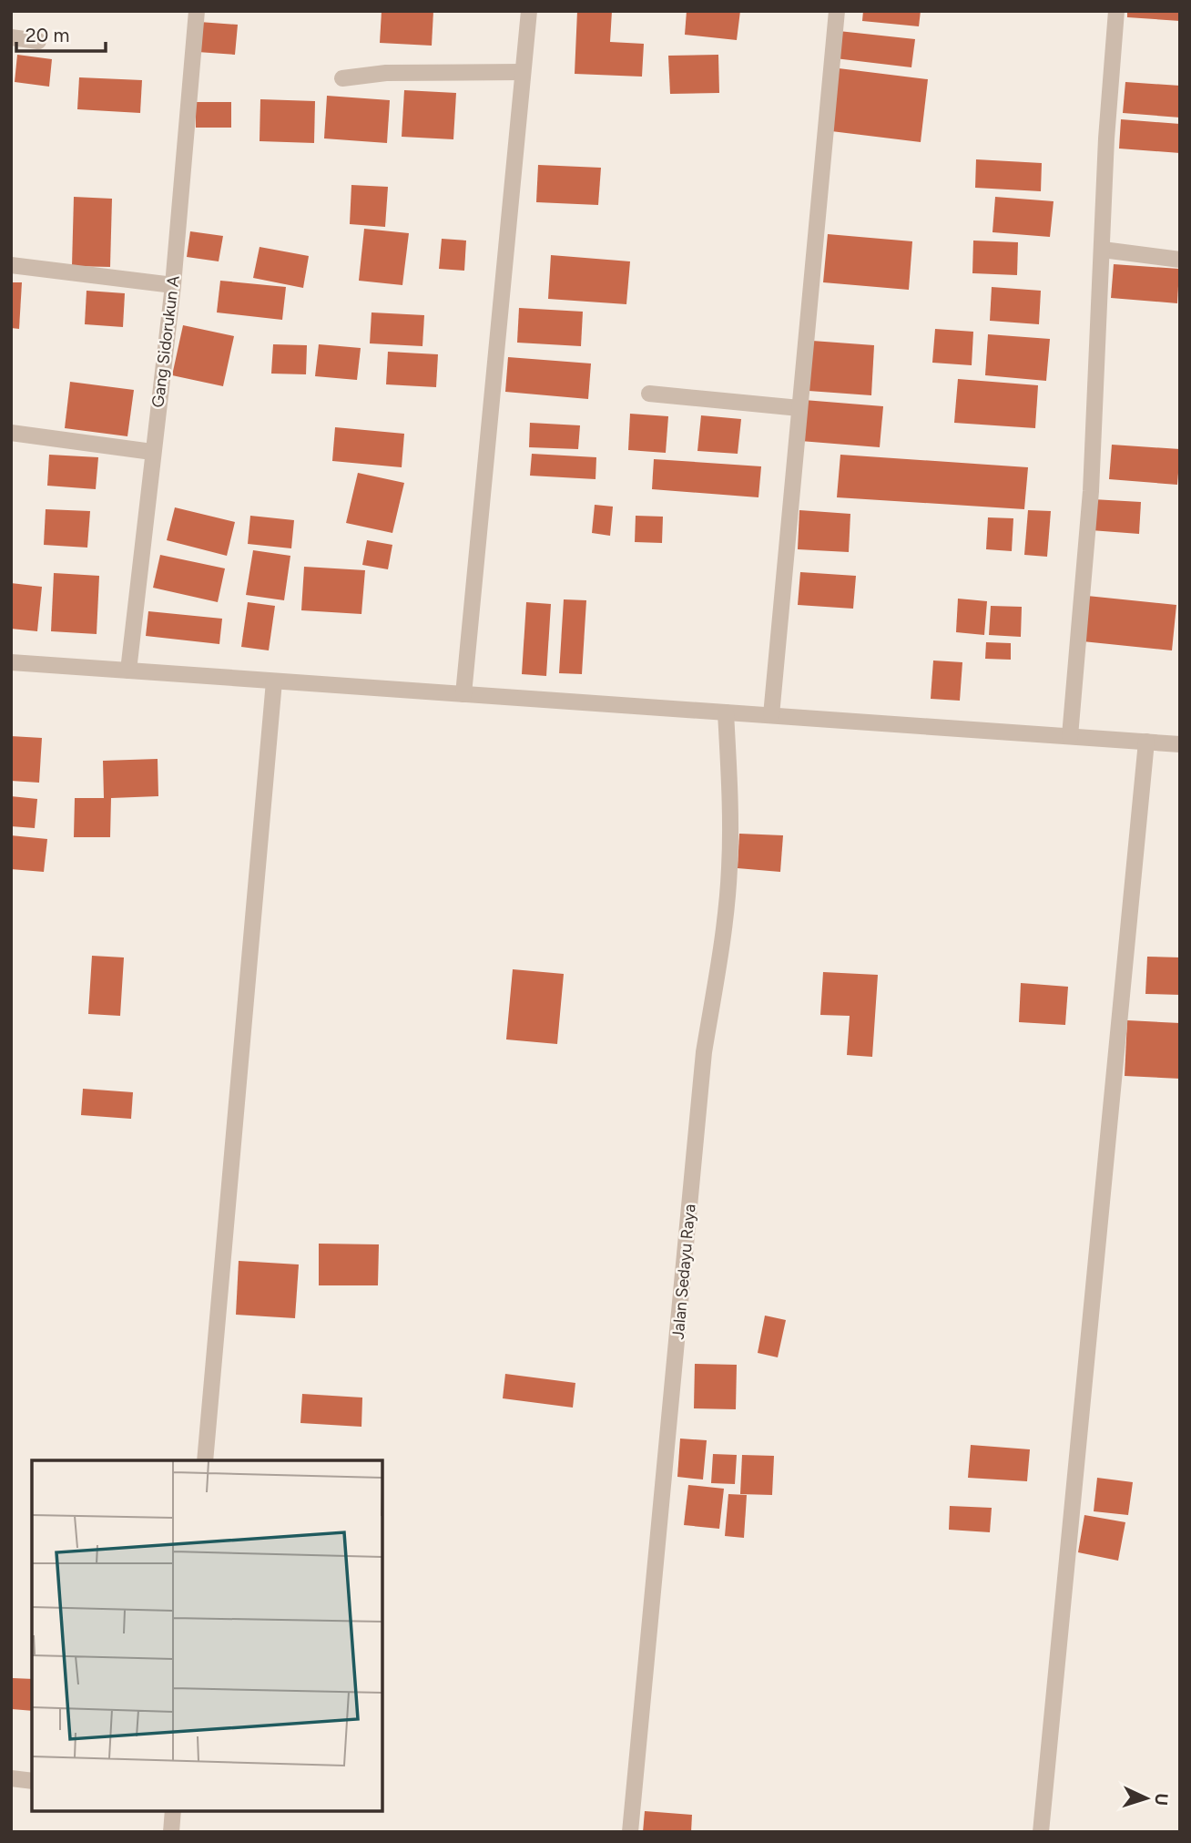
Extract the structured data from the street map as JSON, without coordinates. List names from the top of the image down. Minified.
{"streets":{"street":["Gang Sidorukun A","Jalan Sedayu Raya"]},"scale_bar":"20 m","north":"right"}
